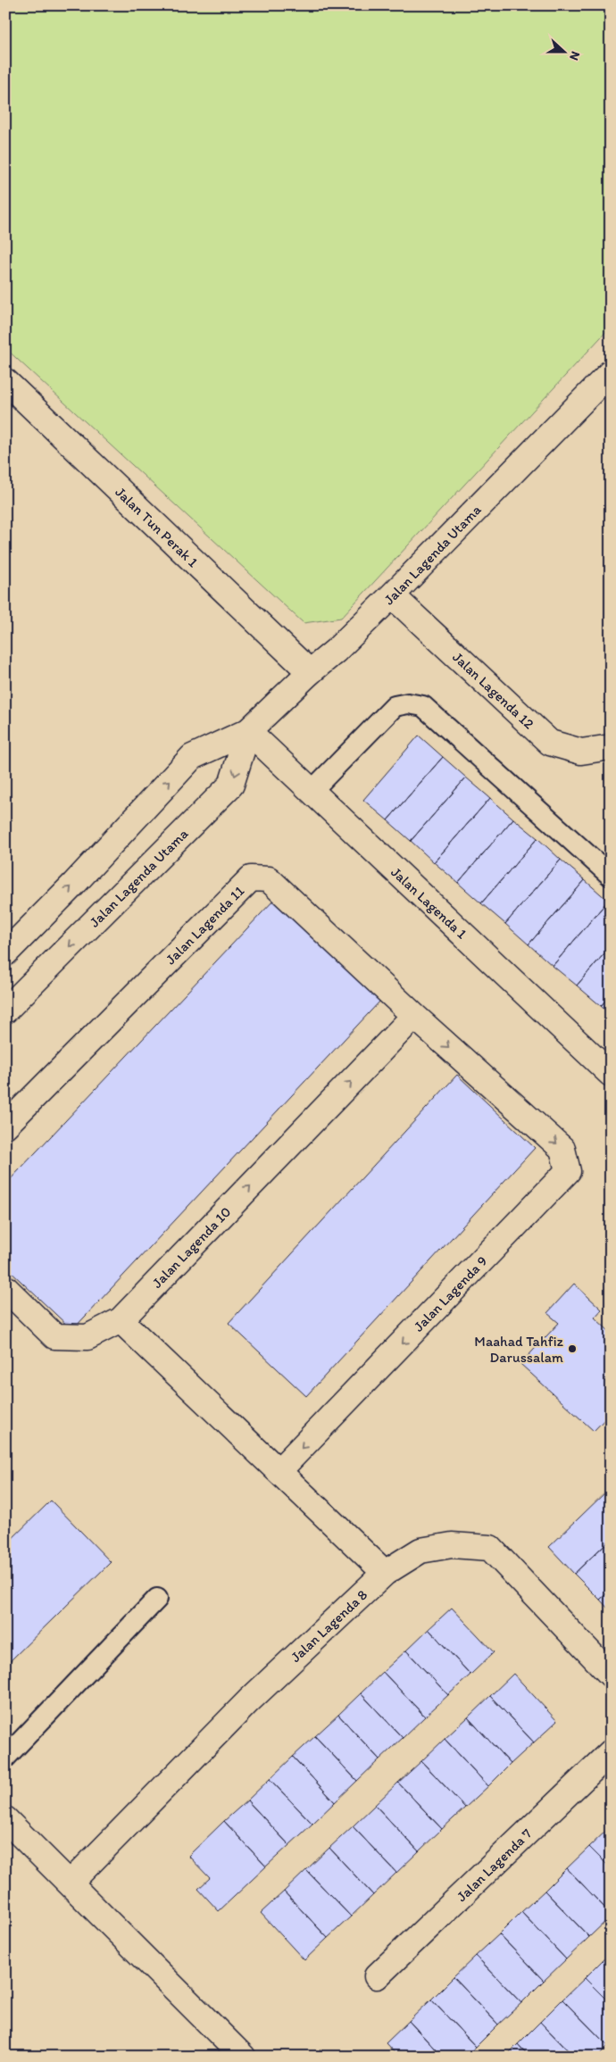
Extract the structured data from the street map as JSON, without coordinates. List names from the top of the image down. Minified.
{"streets":{"street":["Jalan Tun Perak 1","Jalan Lagenda Utama","Jalan Lagenda 12","Jalan Lagenda 1","Jalan Lagenda 11","Jalan Lagenda 10","Jalan Lagenda 9","Jalan Lagenda 8","Jalan Lagenda 7"]},"crossings":[["Jalan Tun Perak 1","Jalan Lagenda Utama"],["Jalan Lagenda Utama","Jalan Lagenda 12"],["Jalan Lagenda Utama","Jalan Lagenda 1"],["Jalan Lagenda 11","Jalan Lagenda 10"],["Jalan Lagenda 11","Jalan Lagenda 9"],["Jalan Lagenda 10","Jalan Lagenda 9"]],"one_way":["Jalan Lagenda 10"],"places":["Maahad Tahfiz Darussalam"],"north":"right"}
